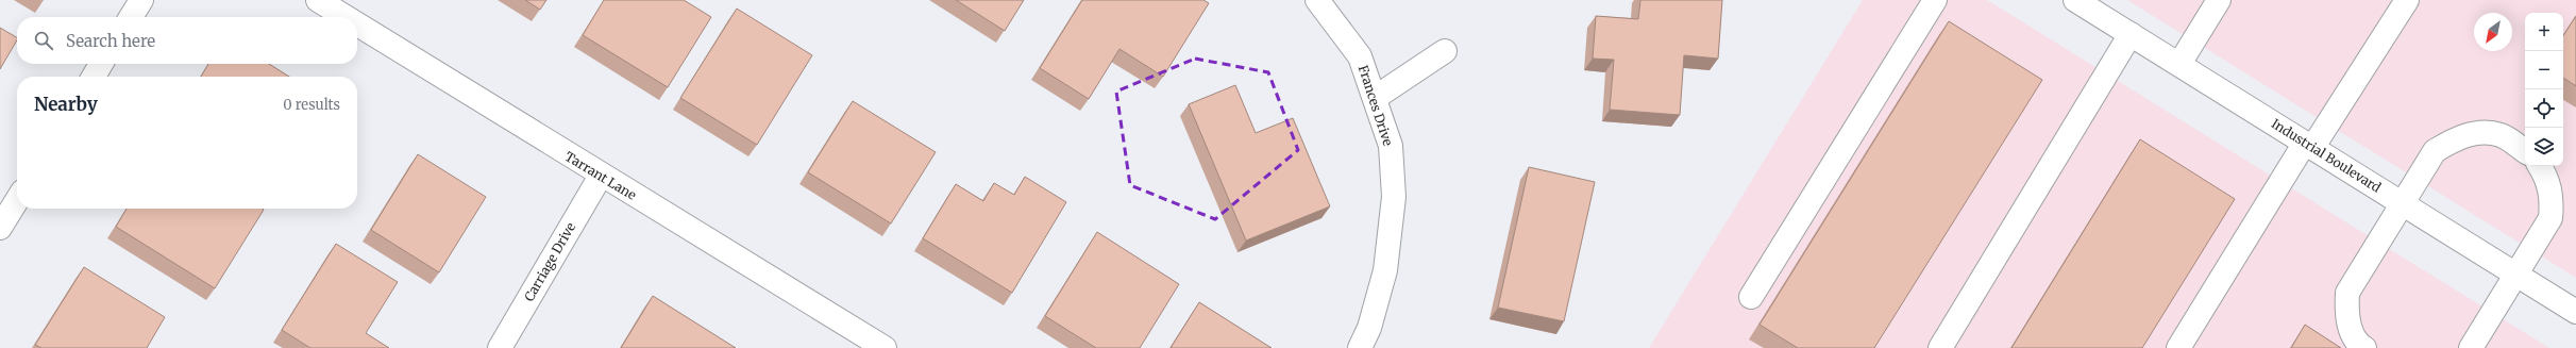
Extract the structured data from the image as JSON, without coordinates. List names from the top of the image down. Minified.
{"streets":{"street":["Frances Drive","Industrial Boulevard","Tarrant Lane","Carriage Drive"]},"crossings":[["Tarrant Lane","Carriage Drive"]],"north":"bottom left","page":{"map_buttons":["+","−"],"search":"Search here","heading":["Nearby","0 results"]}}
